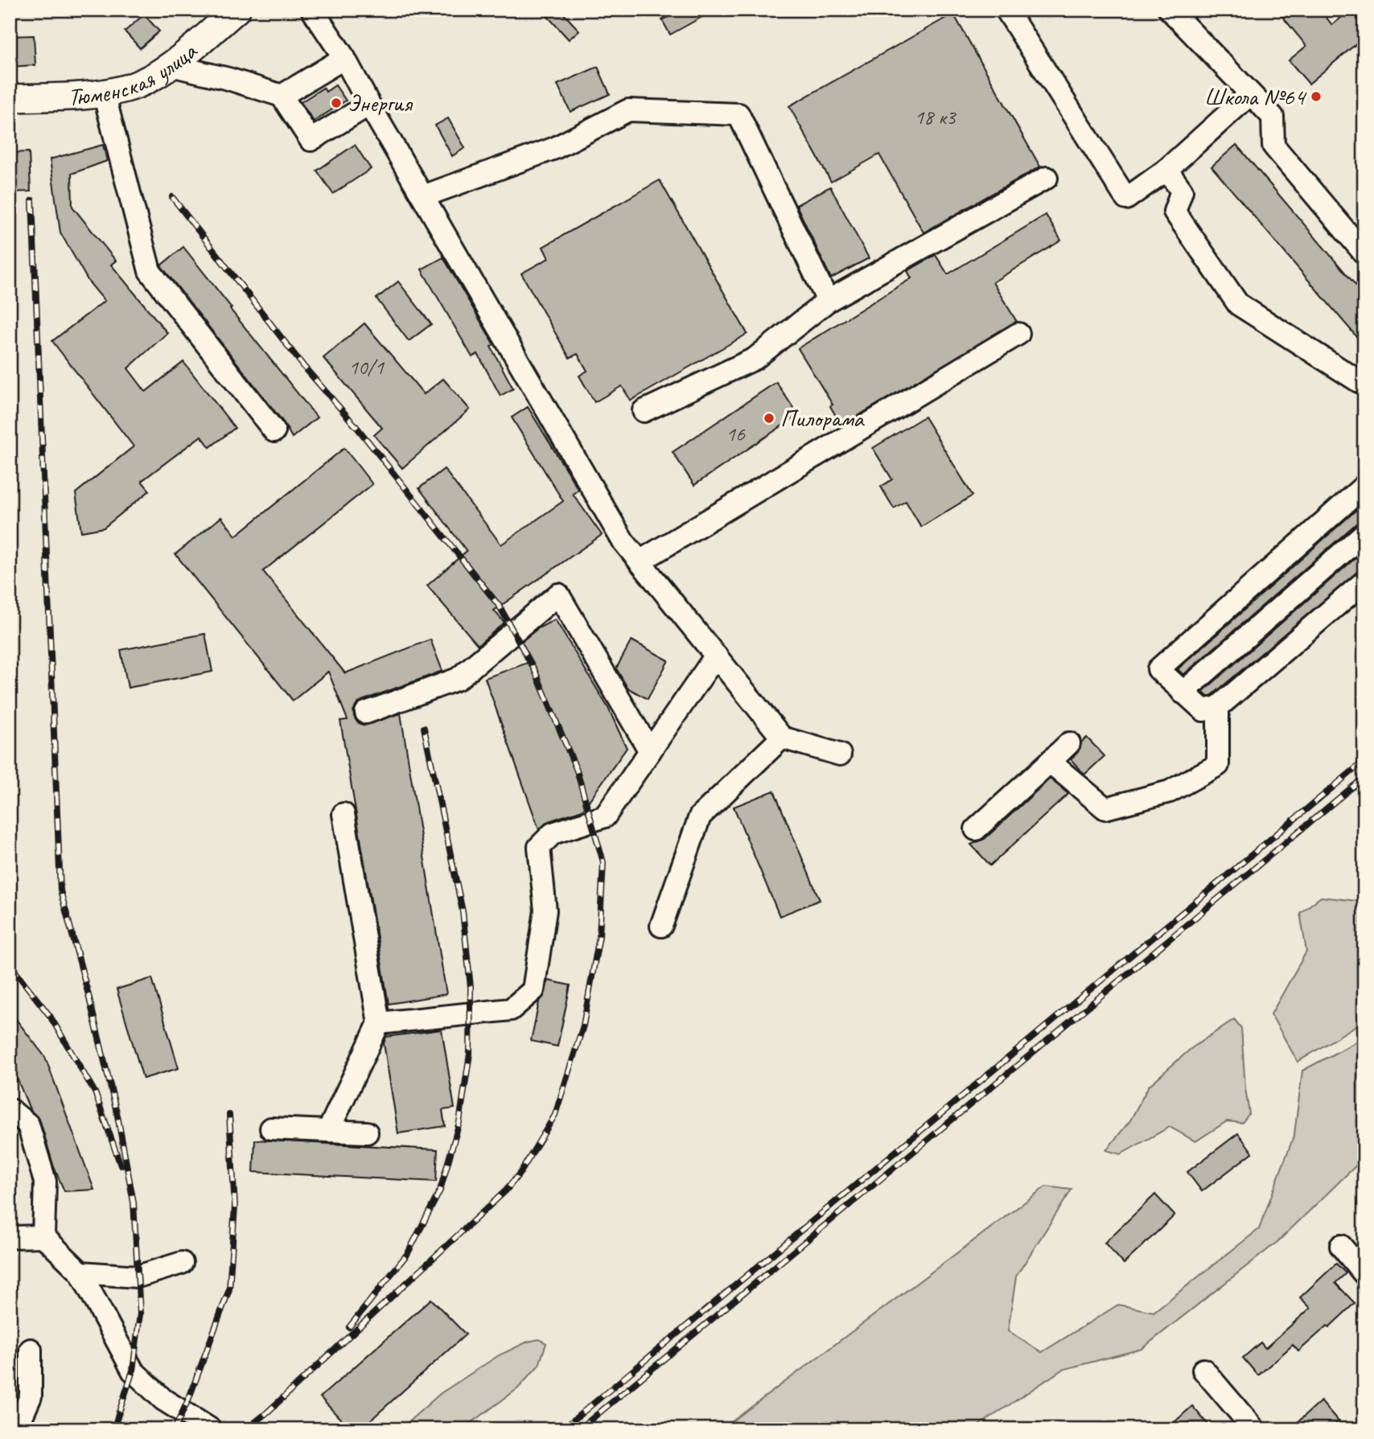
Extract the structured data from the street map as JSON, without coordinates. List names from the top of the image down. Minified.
{"streets":{"main road":["Тюменская улица"]},"places":["Школа №64","Энергия","Пилорама"],"house_numbers":["18 к3","10/1","16"]}
